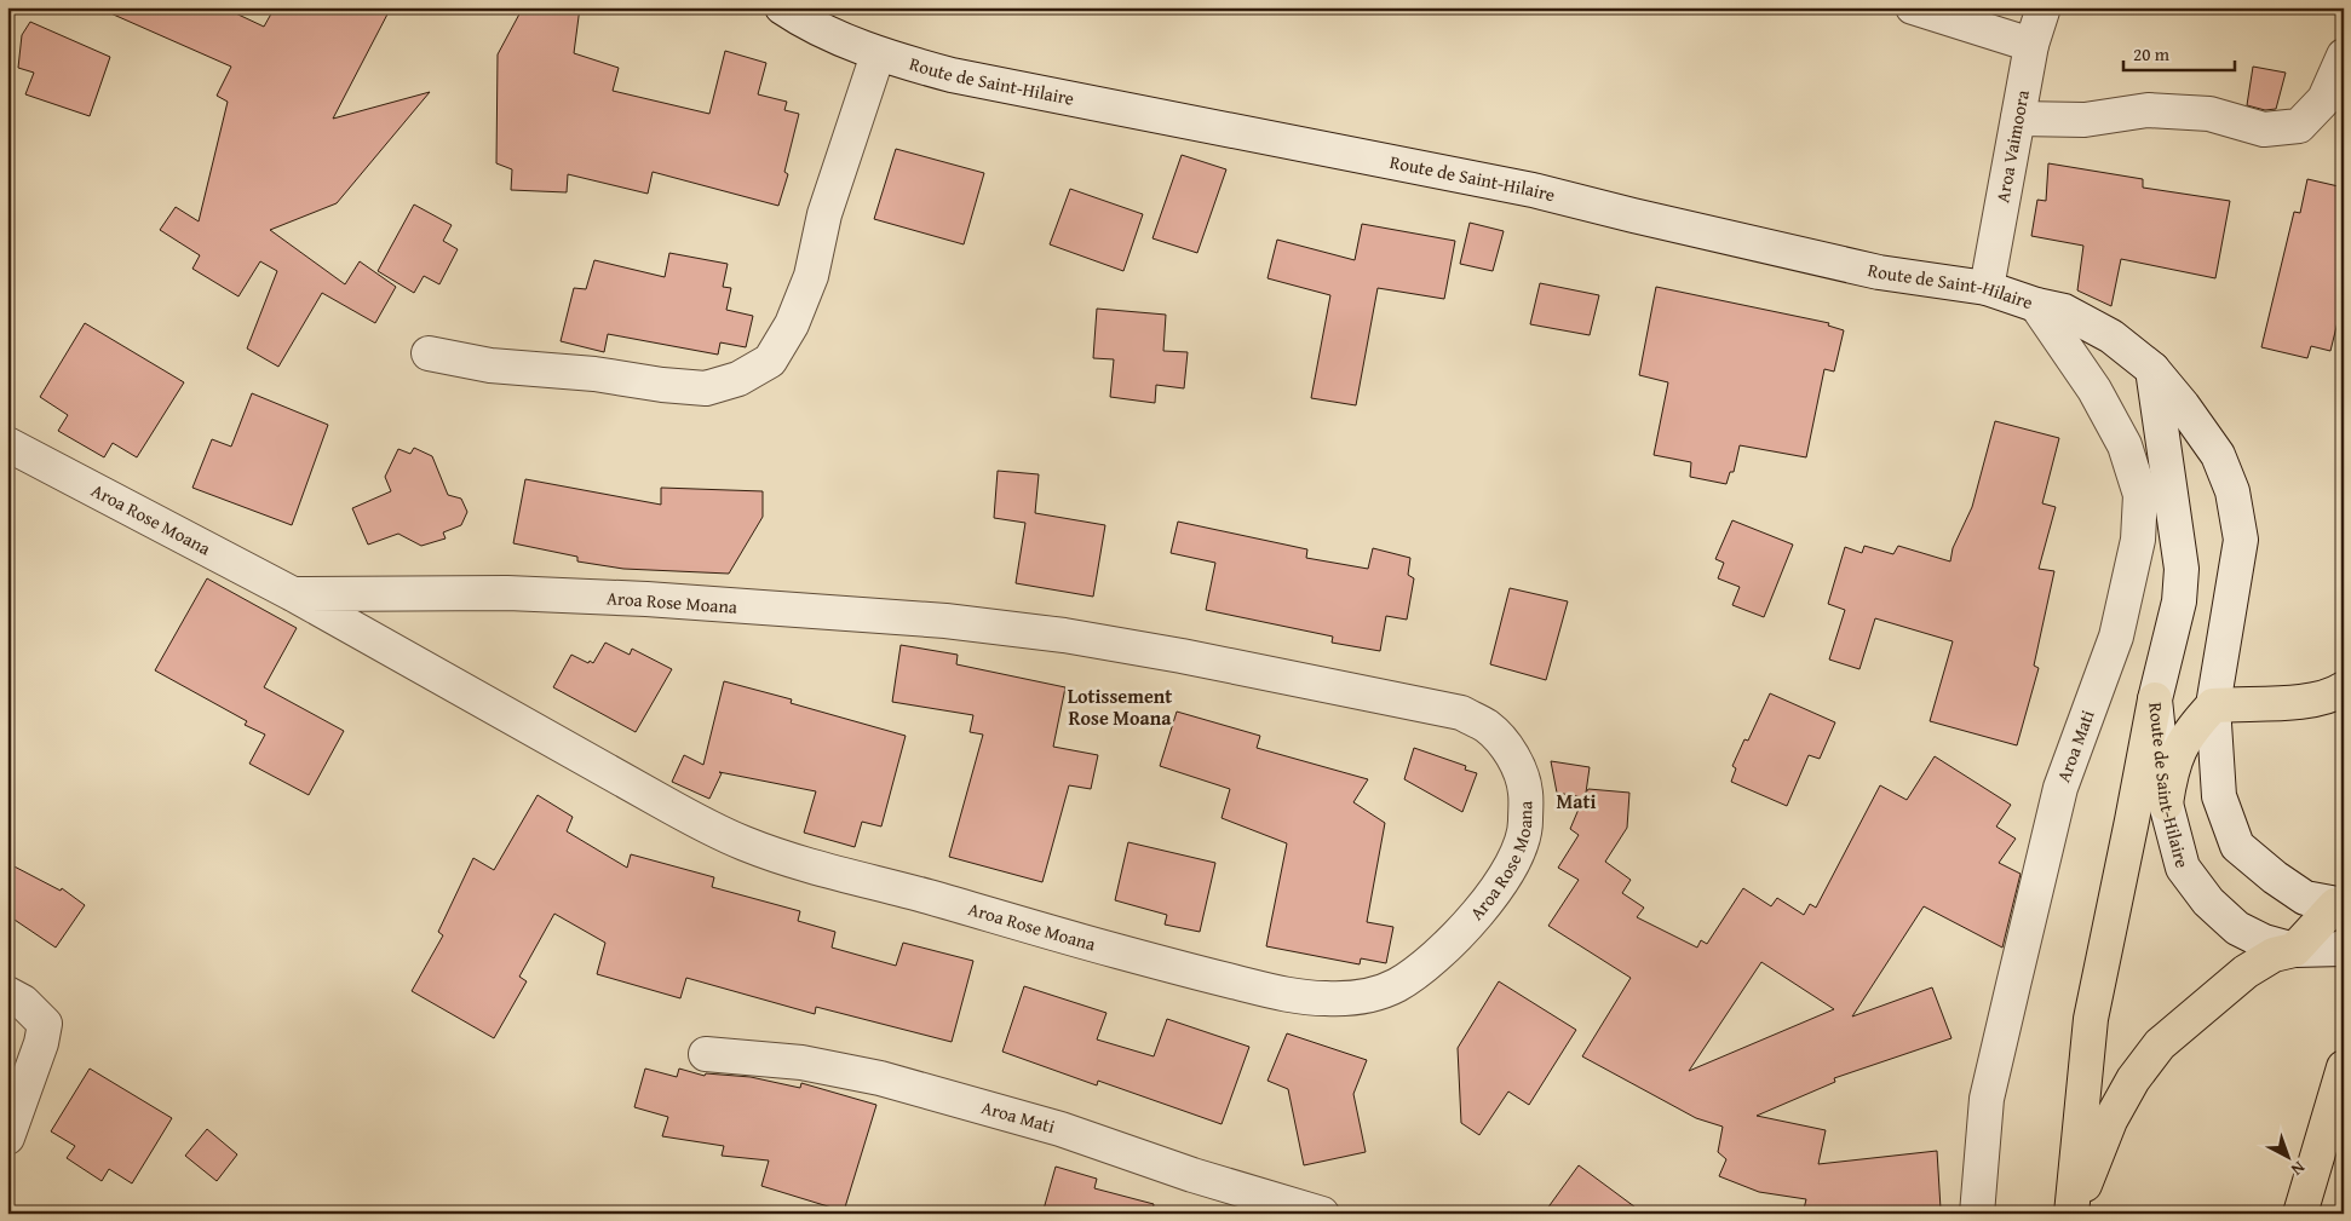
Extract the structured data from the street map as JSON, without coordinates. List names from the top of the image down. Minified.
{"streets":{"street":["Route de Saint-Hilaire","Aroa Vaimoora","Aroa Rose Moana","Aroa Mati"]},"crossings":[["Route de Saint-Hilaire","Aroa Vaimoora"],["Route de Saint-Hilaire","Aroa Mati"]],"districts":["Lotissement Rose Moana","Mati"],"scale_bar":"20 m","north":"bottom right"}
